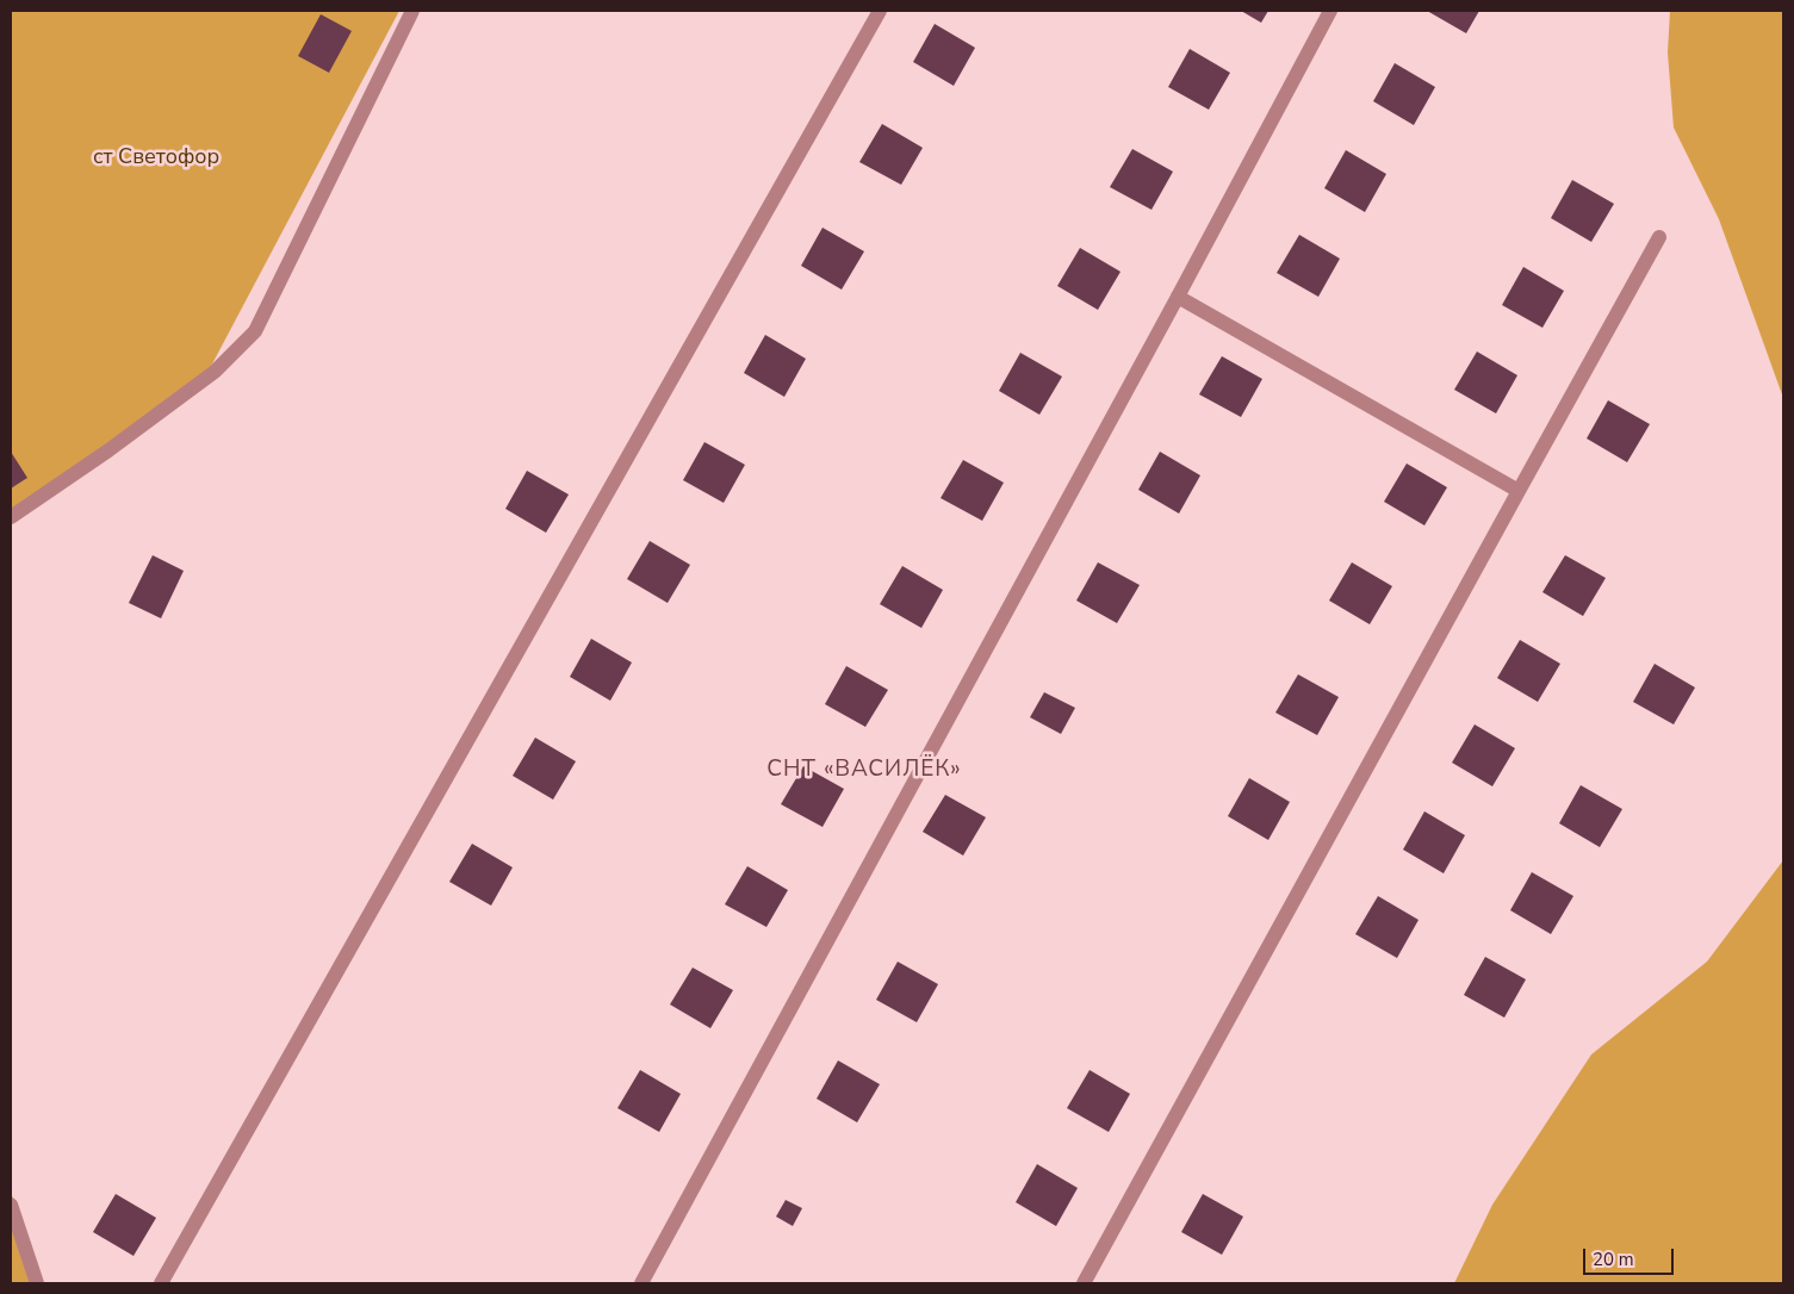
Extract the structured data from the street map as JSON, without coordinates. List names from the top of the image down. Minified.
{"districts":["СНТ «ВАСИЛЁК»"],"parks":["ст Светофор"],"scale_bar":"20 m"}
